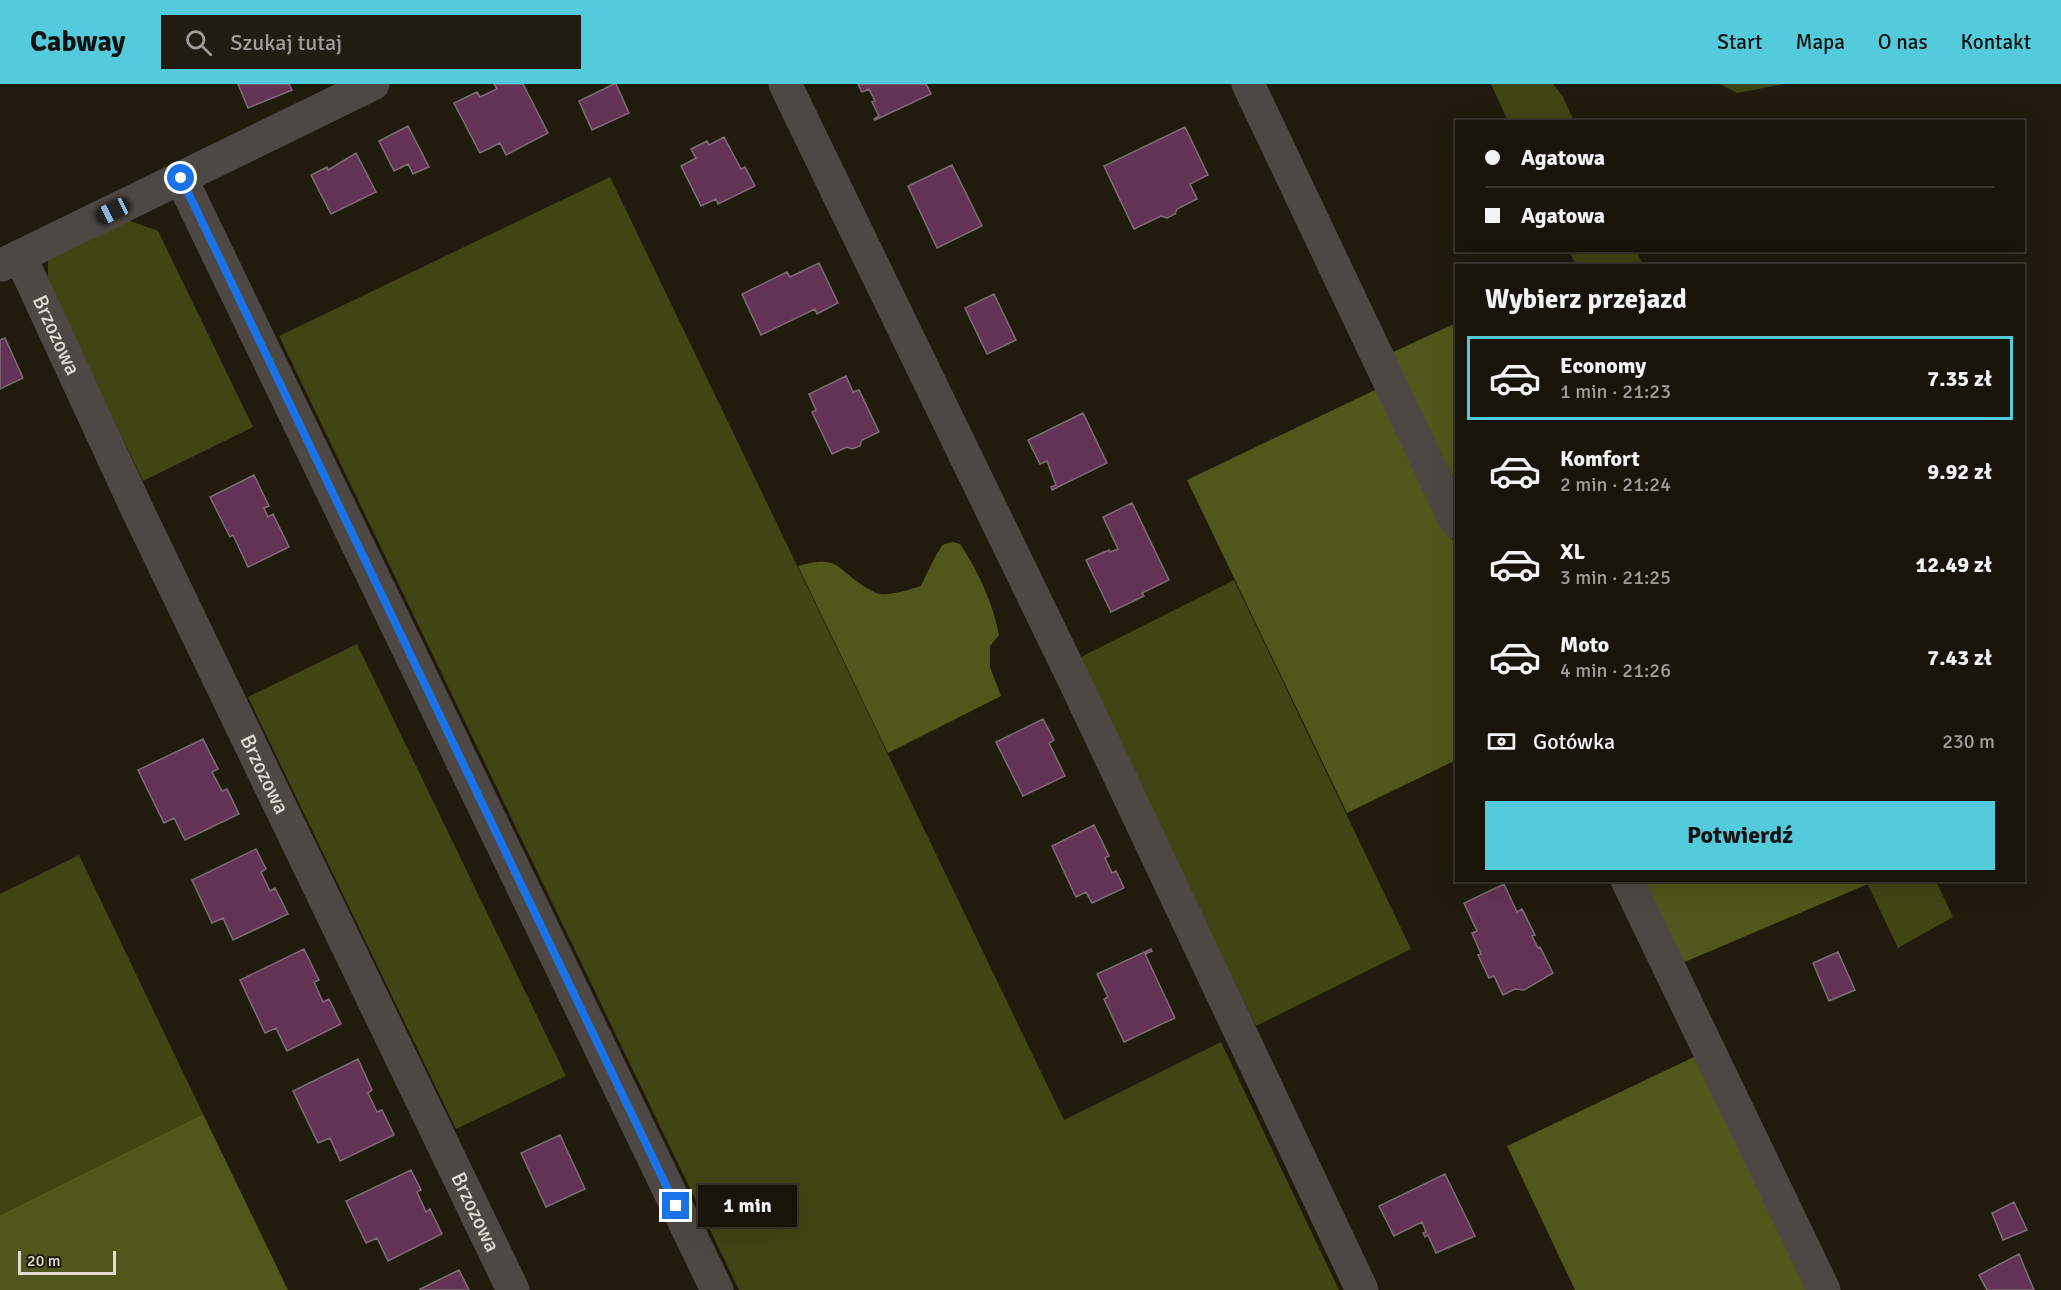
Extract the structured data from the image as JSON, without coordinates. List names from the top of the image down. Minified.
{"streets":{"street":["Brzozowa"]},"scale_bar":"20 m","page":{"header":"Cabway","search":"Szukaj tutaj","nav":["Start","Mapa","O nas","Kontakt"],"banner":["Agatowa","Agatowa"],"heading":"Wybierz przejazd","list":[{"name":"Economy","note":"1 min · 21:23","value":"7.35 zł"},{"name":"Komfort","note":"2 min · 21:24","value":"9.92 zł"},{"name":"XL","note":"3 min · 21:25","value":"12.49 zł"},{"name":"Moto","note":"4 min · 21:26","value":"7.43 zł"}],"pay":["Gotówka","230 m"],"buttons":"Potwierdź","bubble":"1 min","scale":"20 m"}}
